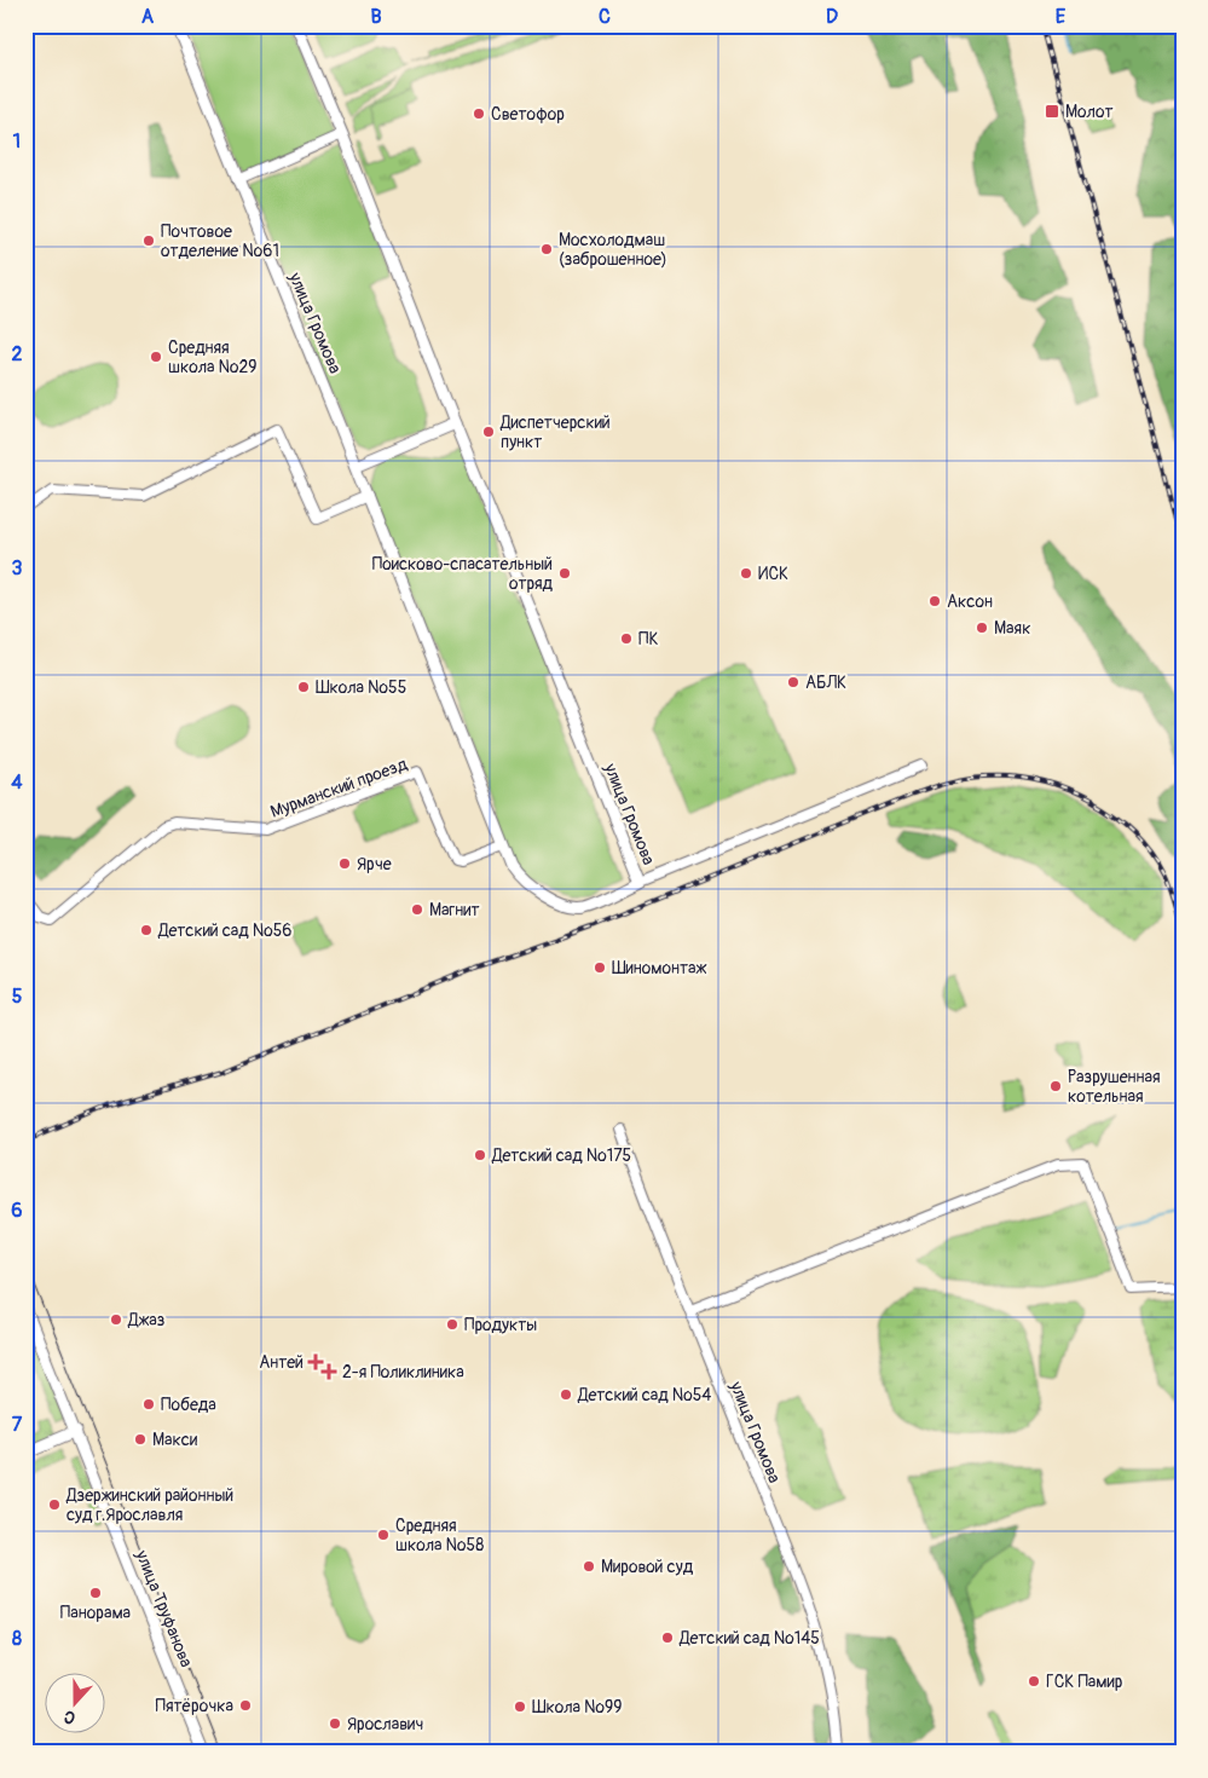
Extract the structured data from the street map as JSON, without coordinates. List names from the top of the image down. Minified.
{"streets":{"street":["улица Громова","Мурманский проезд","улица Труфанова"]},"crossings":[["улица Громова","Мурманский проезд"]],"places":{"transit":["Молот"],"other":["Светофор","Почтовое отделение №61","Мосхолодмаш (заброшенное)","Средняя школа №29","Диспетчерский пункт","Поисково-спасательный отряд","ИСК","Аксон","Маяк","ПК","АБЛК","Школа №55","Ярче","Магнит","Детский сад №56","Шиномонтаж","Разрушенная котельная","Детский сад №175","Джаз","Продукты","Детский сад №54","Победа","Макси","Дзержинский районный суд г.Ярославля","Средняя школа №58","Мировой суд","Панорама","Детский сад №145","ГСК Памир","Пятёрочка","Школа №99","Ярославич"],"health":["Антей","2-я Поликлиника"]},"north":"bottom","grid":{"columns":["A","B","C","D","E"],"rows":["1","2","3","4","5","6","7","8"]}}
